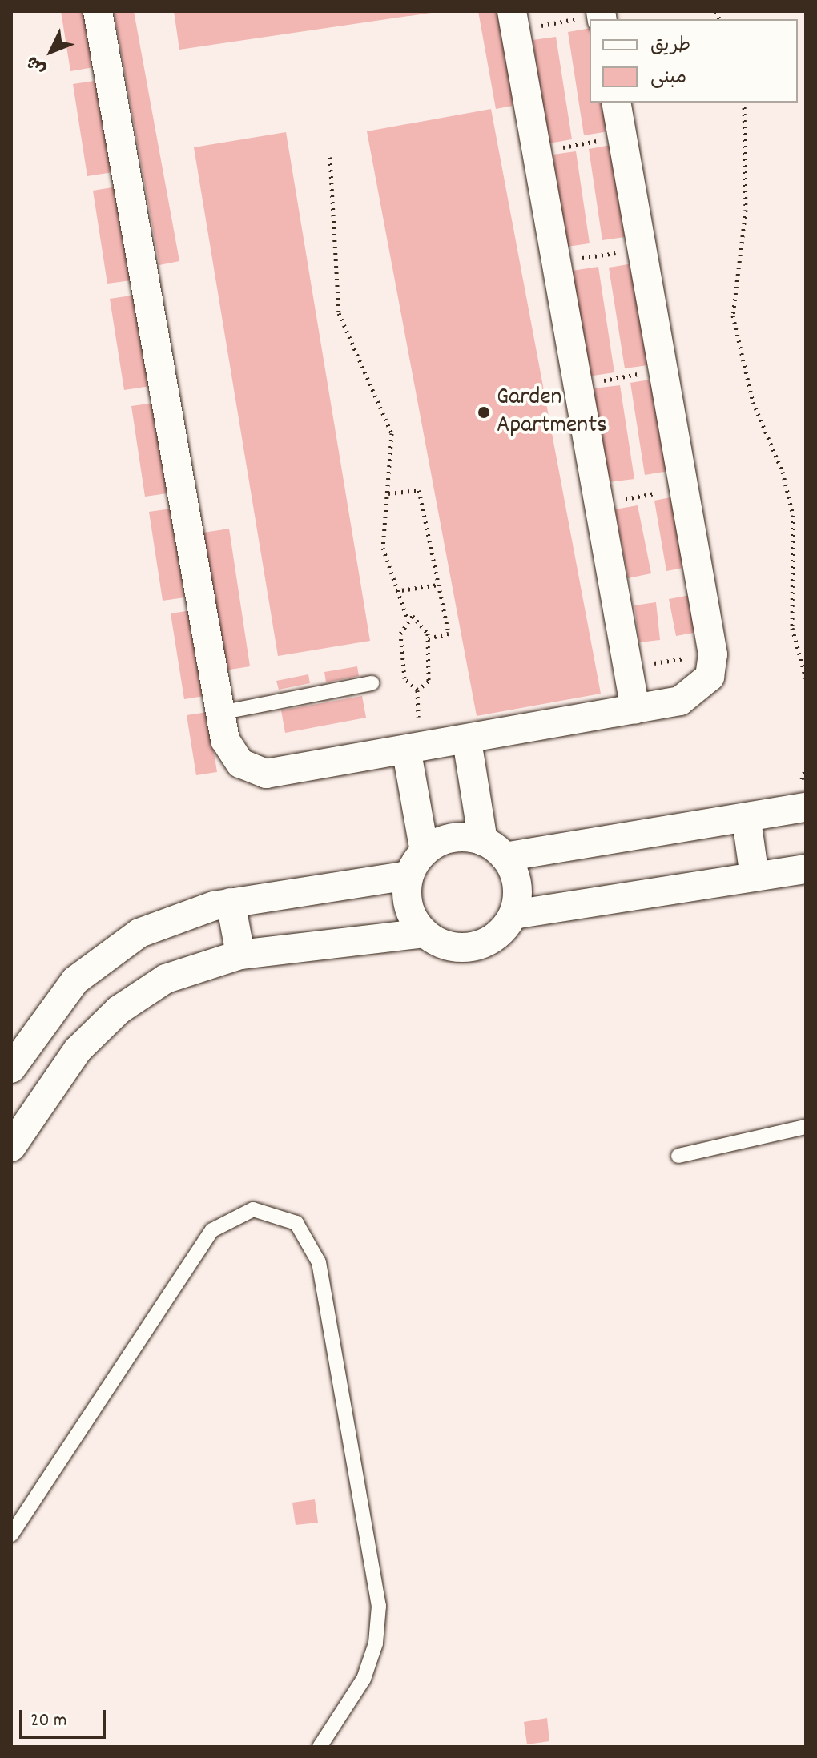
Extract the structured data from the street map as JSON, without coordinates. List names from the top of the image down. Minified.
{"places":["Garden Apartments"],"legend":["طريق","مبنى"],"scale_bar":"20 m","north":"bottom left"}
